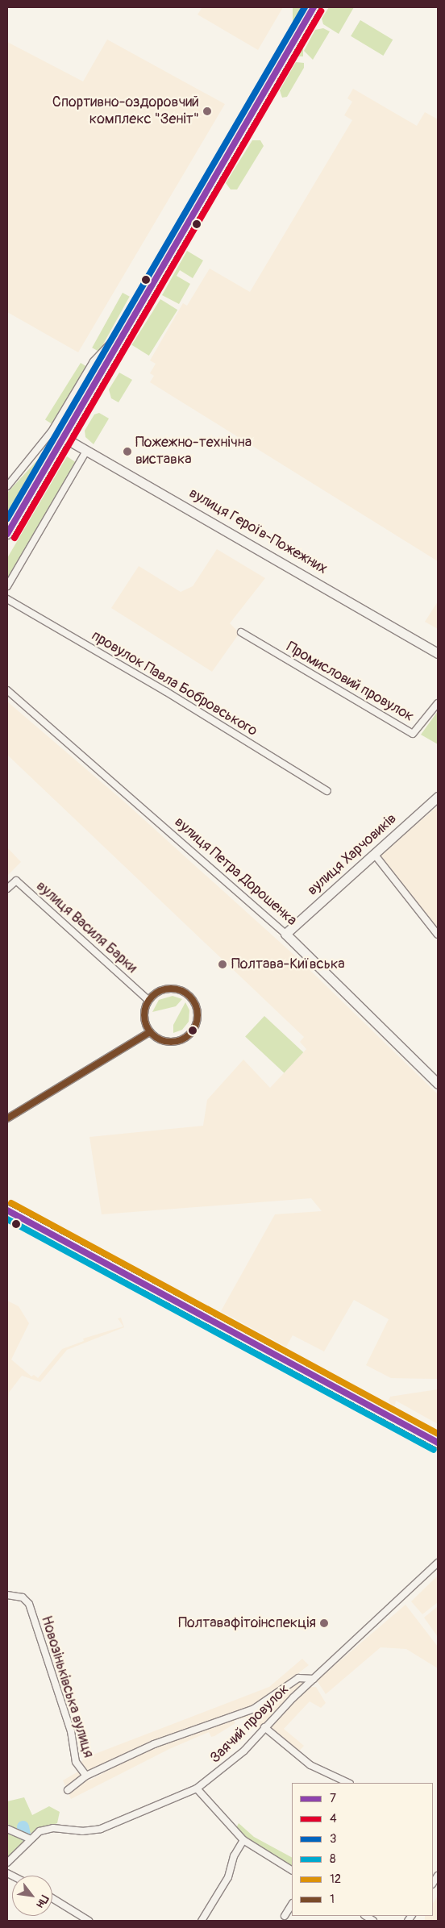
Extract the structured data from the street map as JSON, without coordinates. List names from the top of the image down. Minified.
{"streets":{"street":["вулиця Героїв-Пожежних","Промисловий провулок","провулок Павла Бобровського","вулиця Харчовиків","вулиця Петра Дорошенка","вулиця Василя Барки","Новозіньківська вулиця","Заячий провулок"]},"crossings":[["вулиця Харчовиків","вулиця Петра Дорошенка"]],"places":["Спортивно-оздоровчий комплекс \"Зеніт\"","Пожежно-технічна виставка","Полтава-Київська","Полтавафітоінспекція"],"lines":["transit line 7","transit line 3","transit line 4","transit line 1","transit line 12","transit line 8"],"legend":["7","4","3","8","12","1"],"north":"bottom right"}
